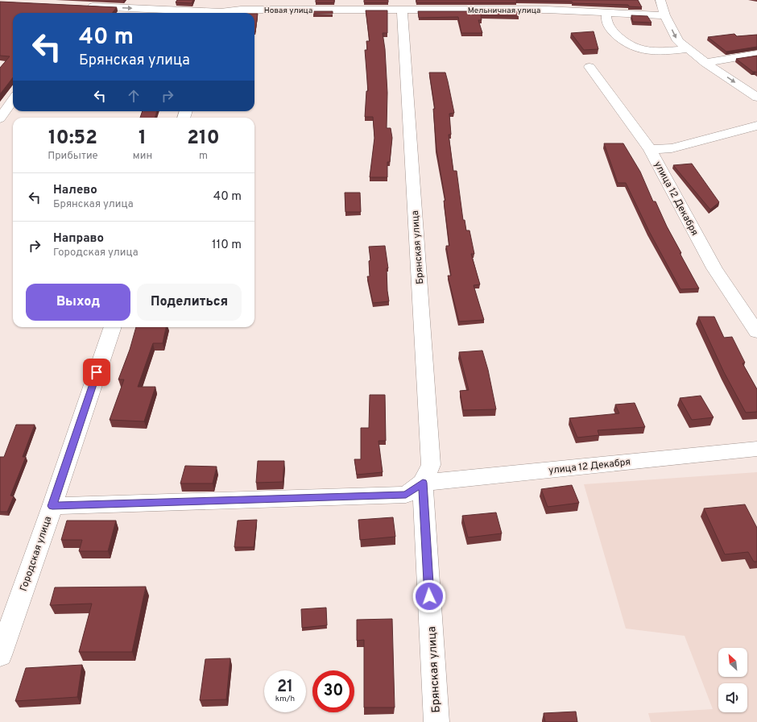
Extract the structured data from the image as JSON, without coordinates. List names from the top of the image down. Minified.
{"streets":{"street":["Новая улица","Мельничная улица","улица 12 Декабря","Брянская улица","Городская улица"]},"crossings":[["Новая улица","Мельничная улица"],["Новая улица","Брянская улица"],["Мельничная улица","Брянская улица"],["улица 12 Декабря","Брянская улица"],["Брянская улица","Городская улица"]],"one_way":["Новая улица"],"north":"top left","page":{"turn":["40 m","Брянская улица"],"eta":["10:52","Прибытие","1","мин","210","m"],"list":[{"name":"Налево","note":"Брянская улица","value":"40 m"},{"name":"Направо","note":"Городская улица","value":"110 m"}],"buttons":["Выход","Поделиться"],"speed":"21 km/h","limit":"30"}}
